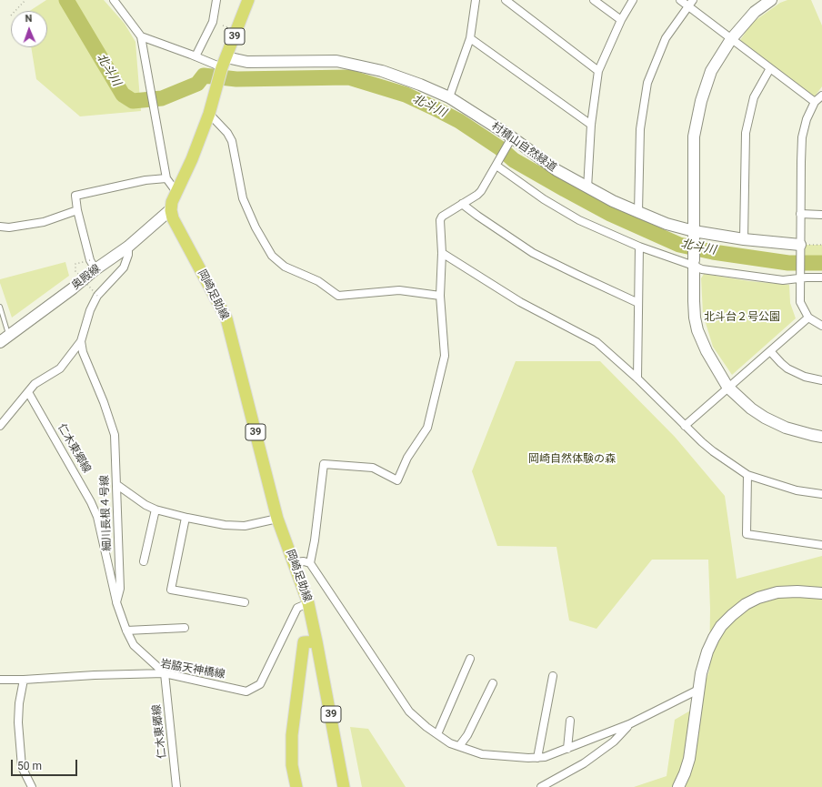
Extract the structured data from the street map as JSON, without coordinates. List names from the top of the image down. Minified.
{"streets":{"main road":["39","岡崎足助線"],"street":["村積山自然緑道","奥殿線","仁木東郷線","細川長根４号線","岩脇天神橋線"]},"crossings":[["39","村積山自然緑道"],["39","奥殿線"],["39","岡崎足助線"],["奥殿線","岡崎足助線"],["岡崎足助線","岩脇天神橋線"],["仁木東郷線","細川長根４号線"],["仁木東郷線","岩脇天神橋線"]],"water":["北斗川"],"parks":["北斗台２号公園","岡崎自然体験の森"],"scale_bar":"50 m","north":"top"}
